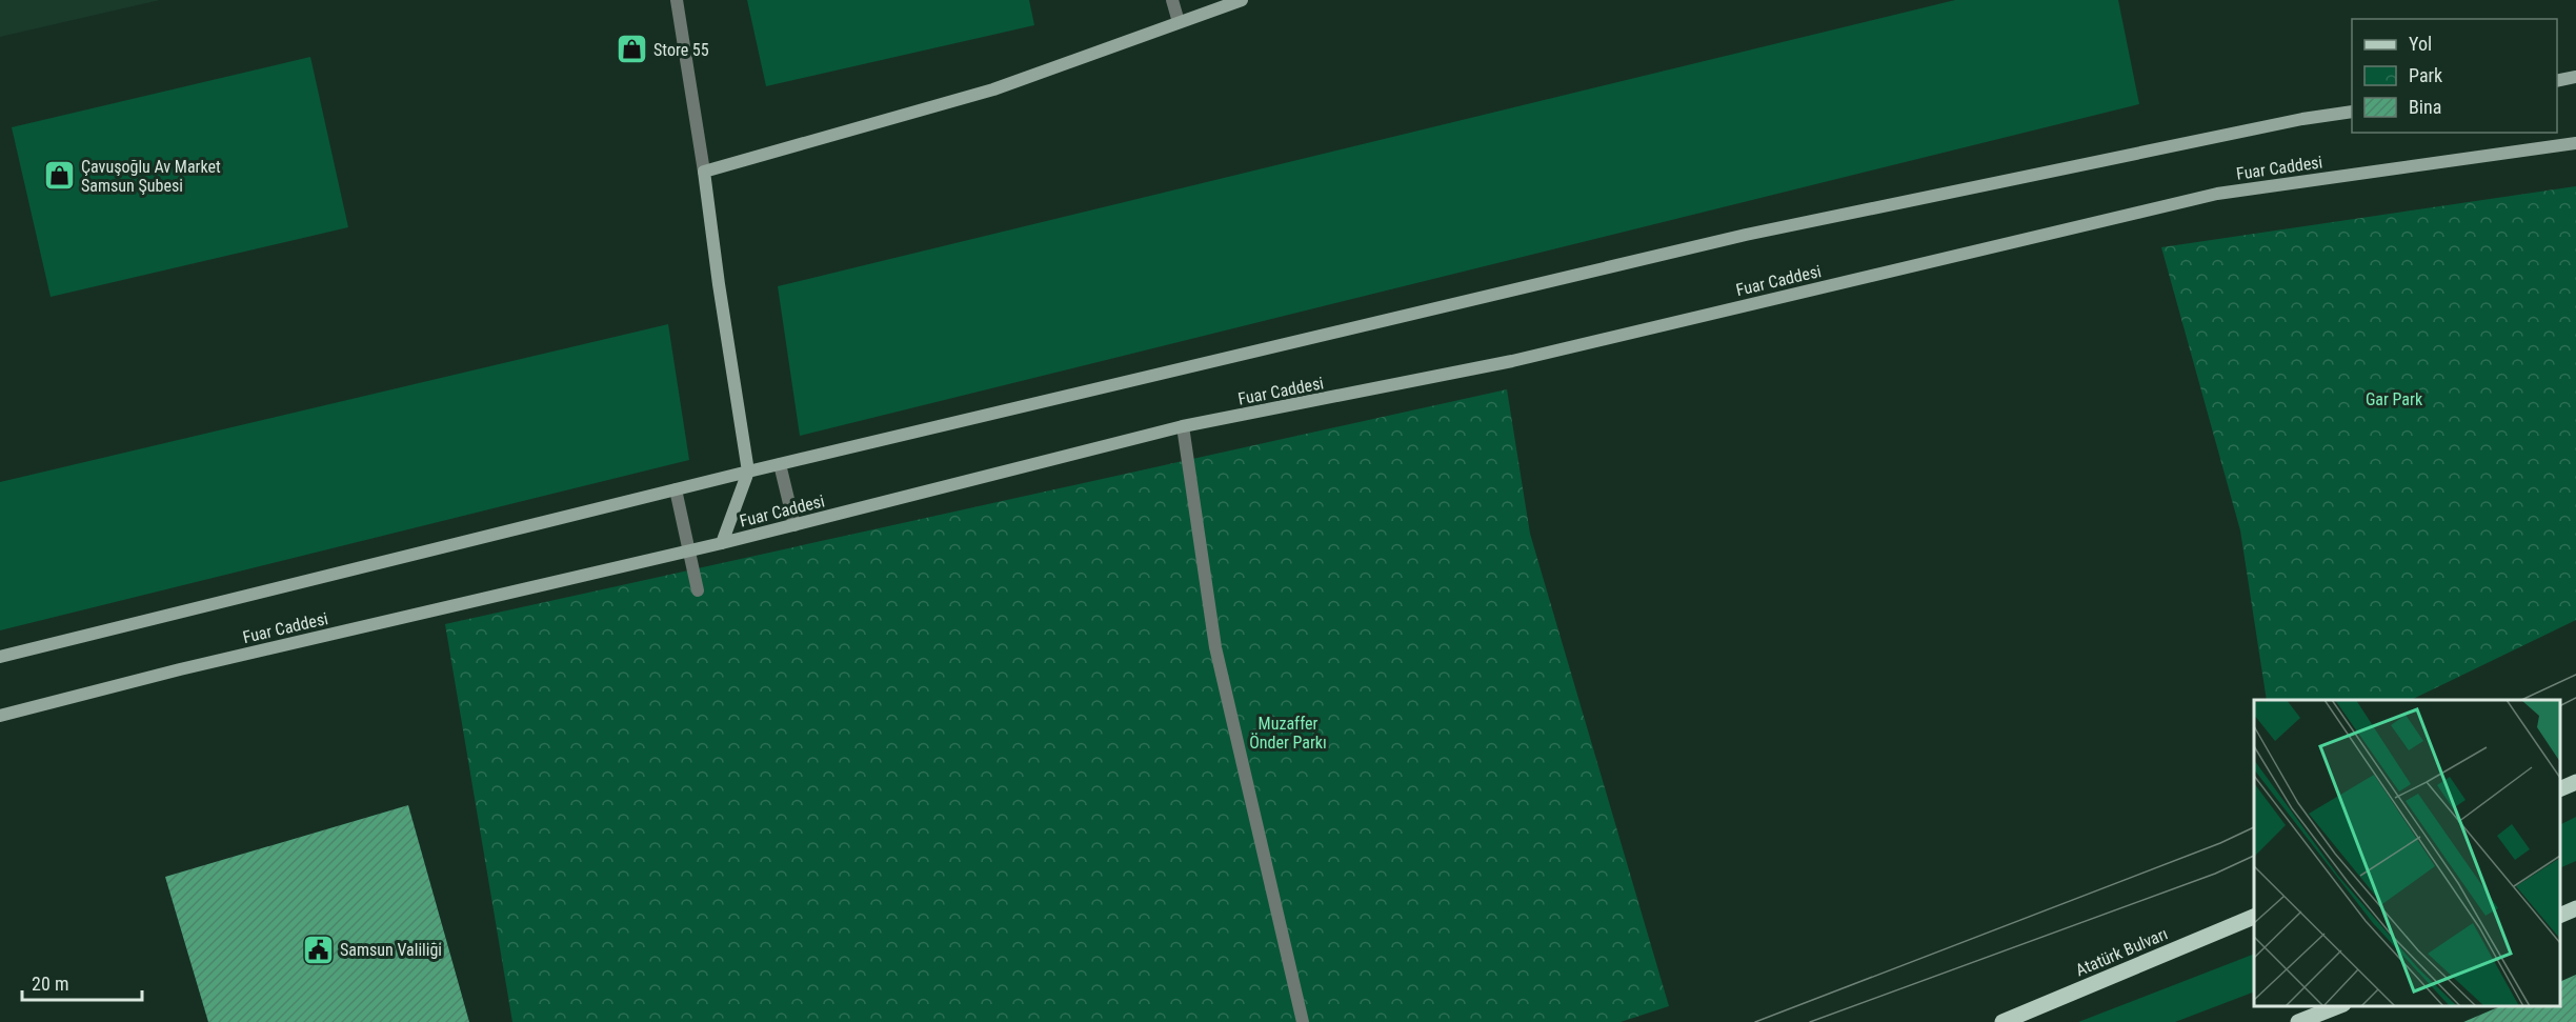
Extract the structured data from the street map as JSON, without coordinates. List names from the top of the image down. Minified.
{"streets":{"main road":["Fuar Caddesi","Atatürk Bulvarı"]},"parks":["Gar Park","Muzaffer Önder Parkı"],"places":{"shop":["Store 55","Çavuşoğlu Av Market Samsun Şubesi"],"public building":["Samsun Valiliği"]},"legend":["Yol","Park","Bina"],"scale_bar":"20 m"}
